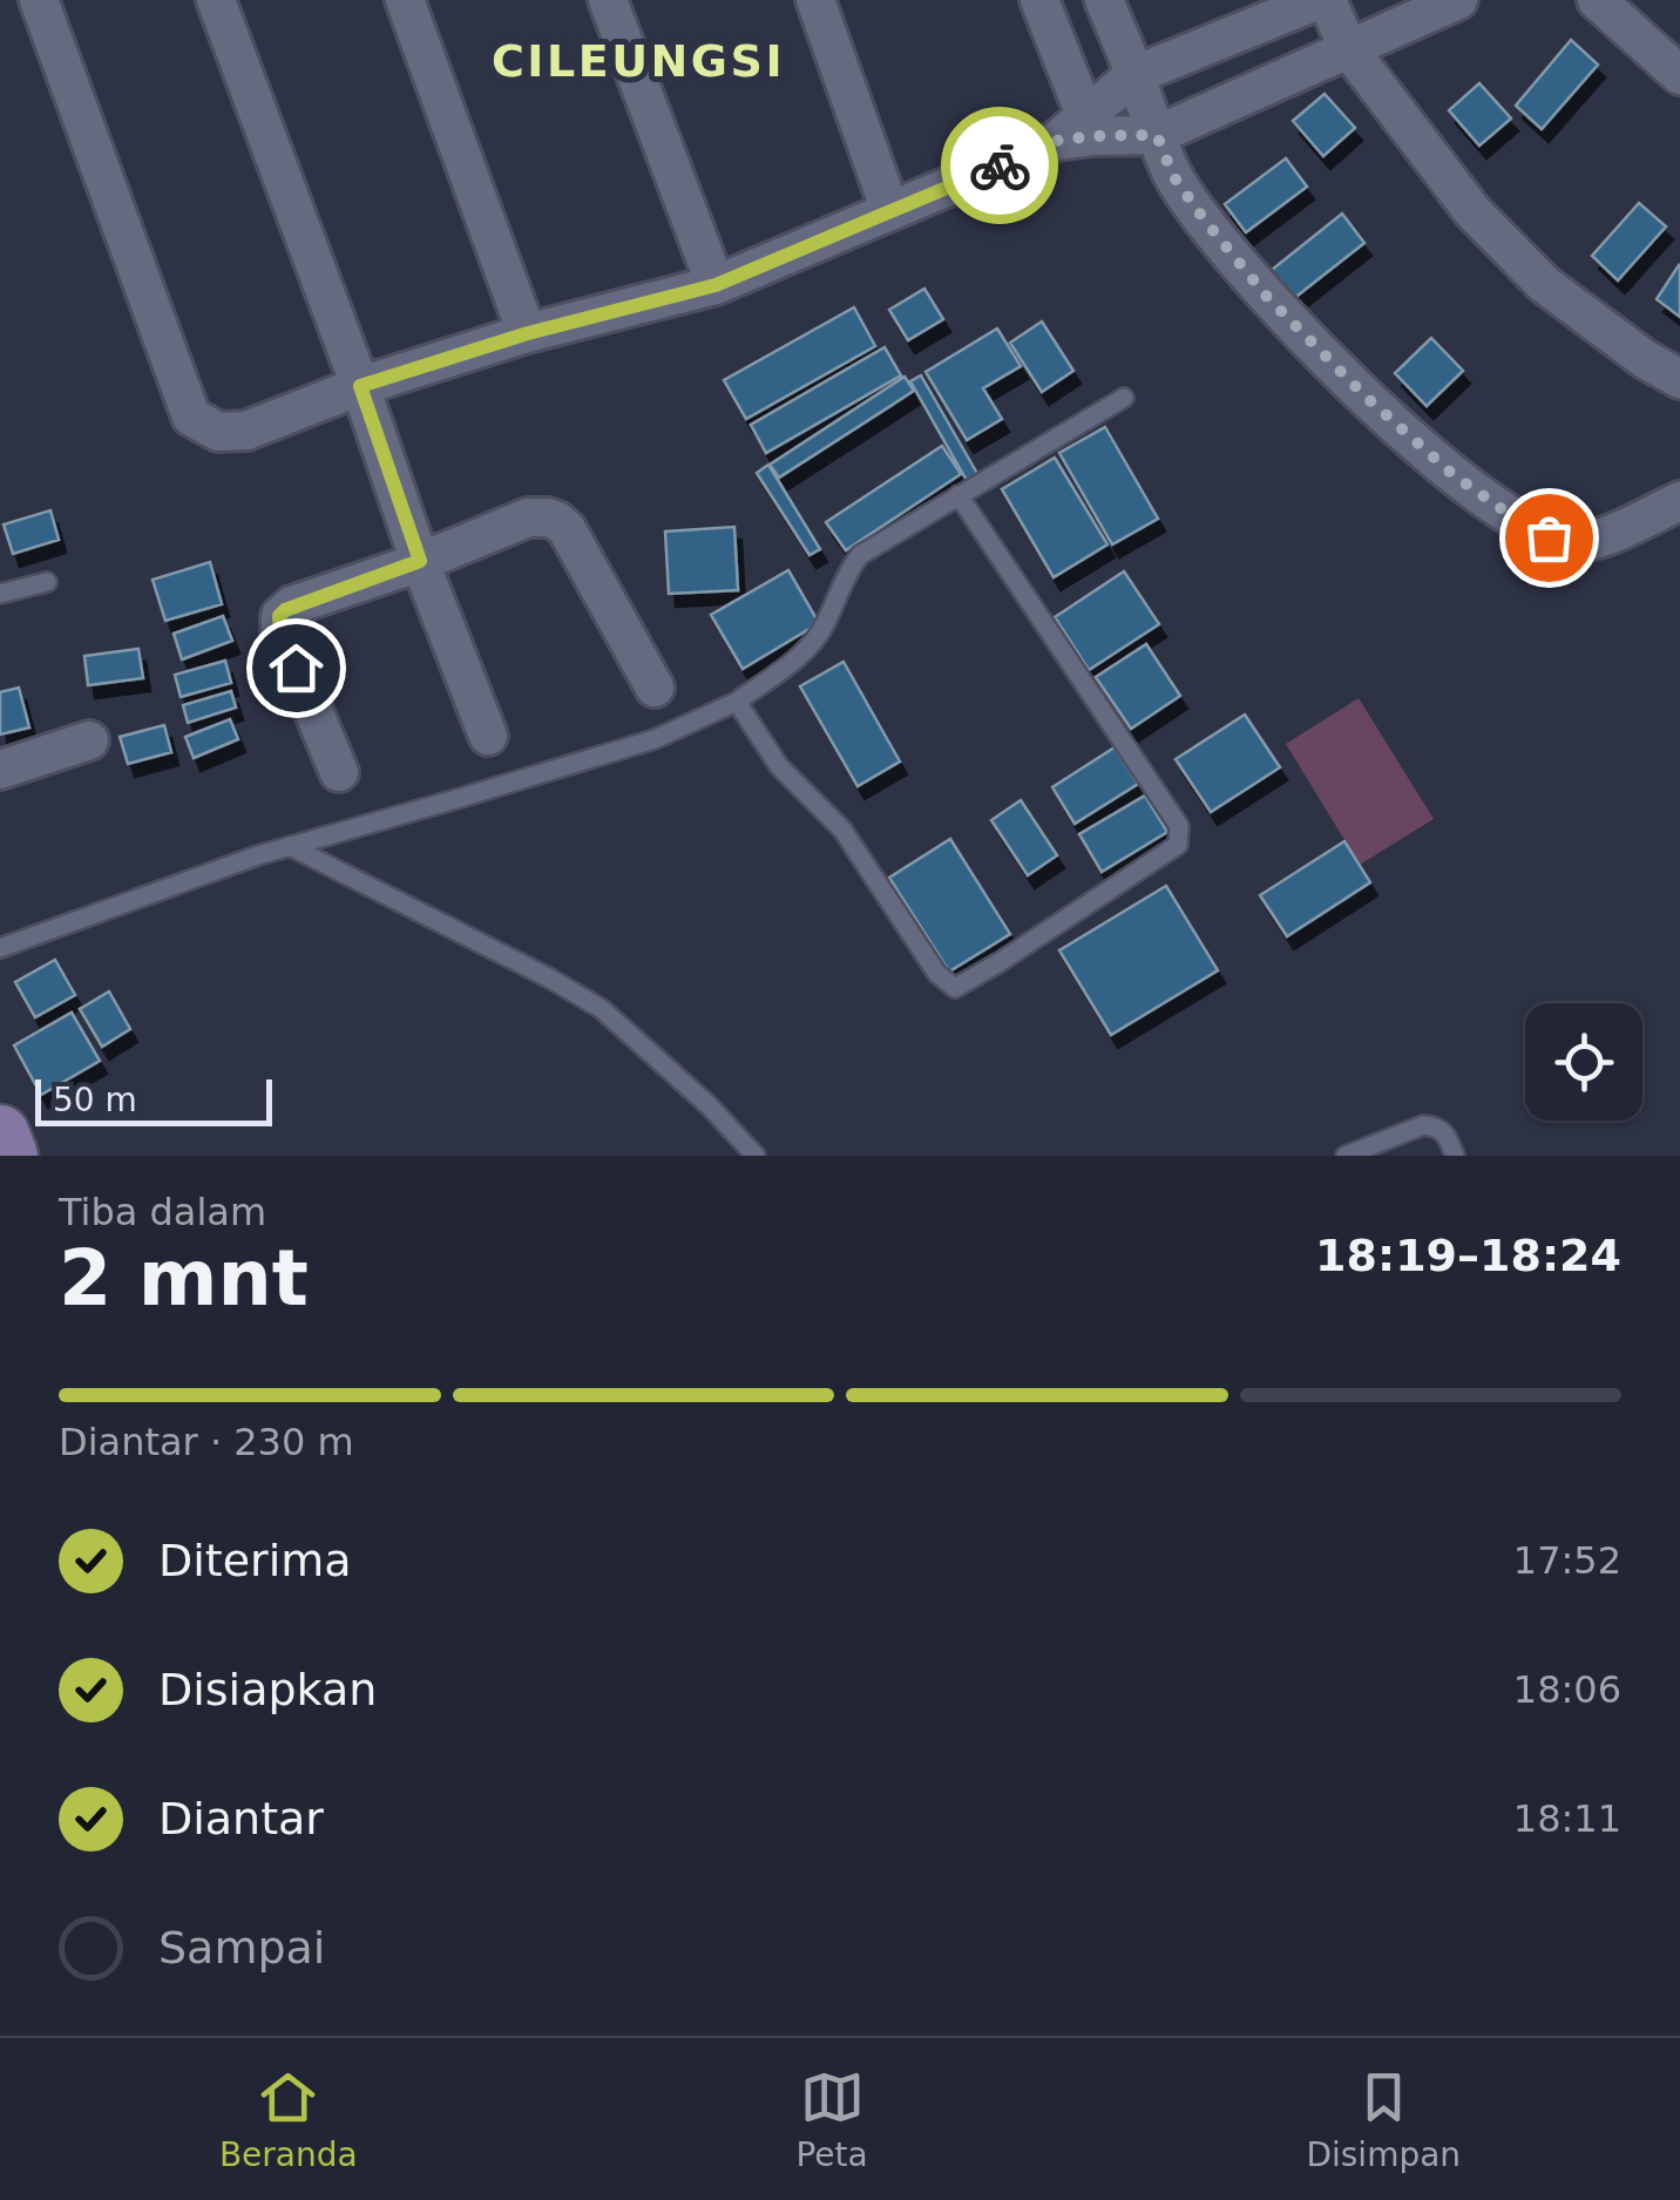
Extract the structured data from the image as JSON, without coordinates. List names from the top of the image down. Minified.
{"districts":["CILEUNGSI"],"scale_bar":"50 m","page":{"scale":"50 m","heading":["2 mnt","Tiba dalam","18:19–18:24"],"bar":"Diantar · 230 m","list":[["Diterima","17:52"],["Disiapkan","18:06"],["Diantar","18:11"],"Sampai"],"tabs":["Beranda","Peta","Disimpan"]}}
